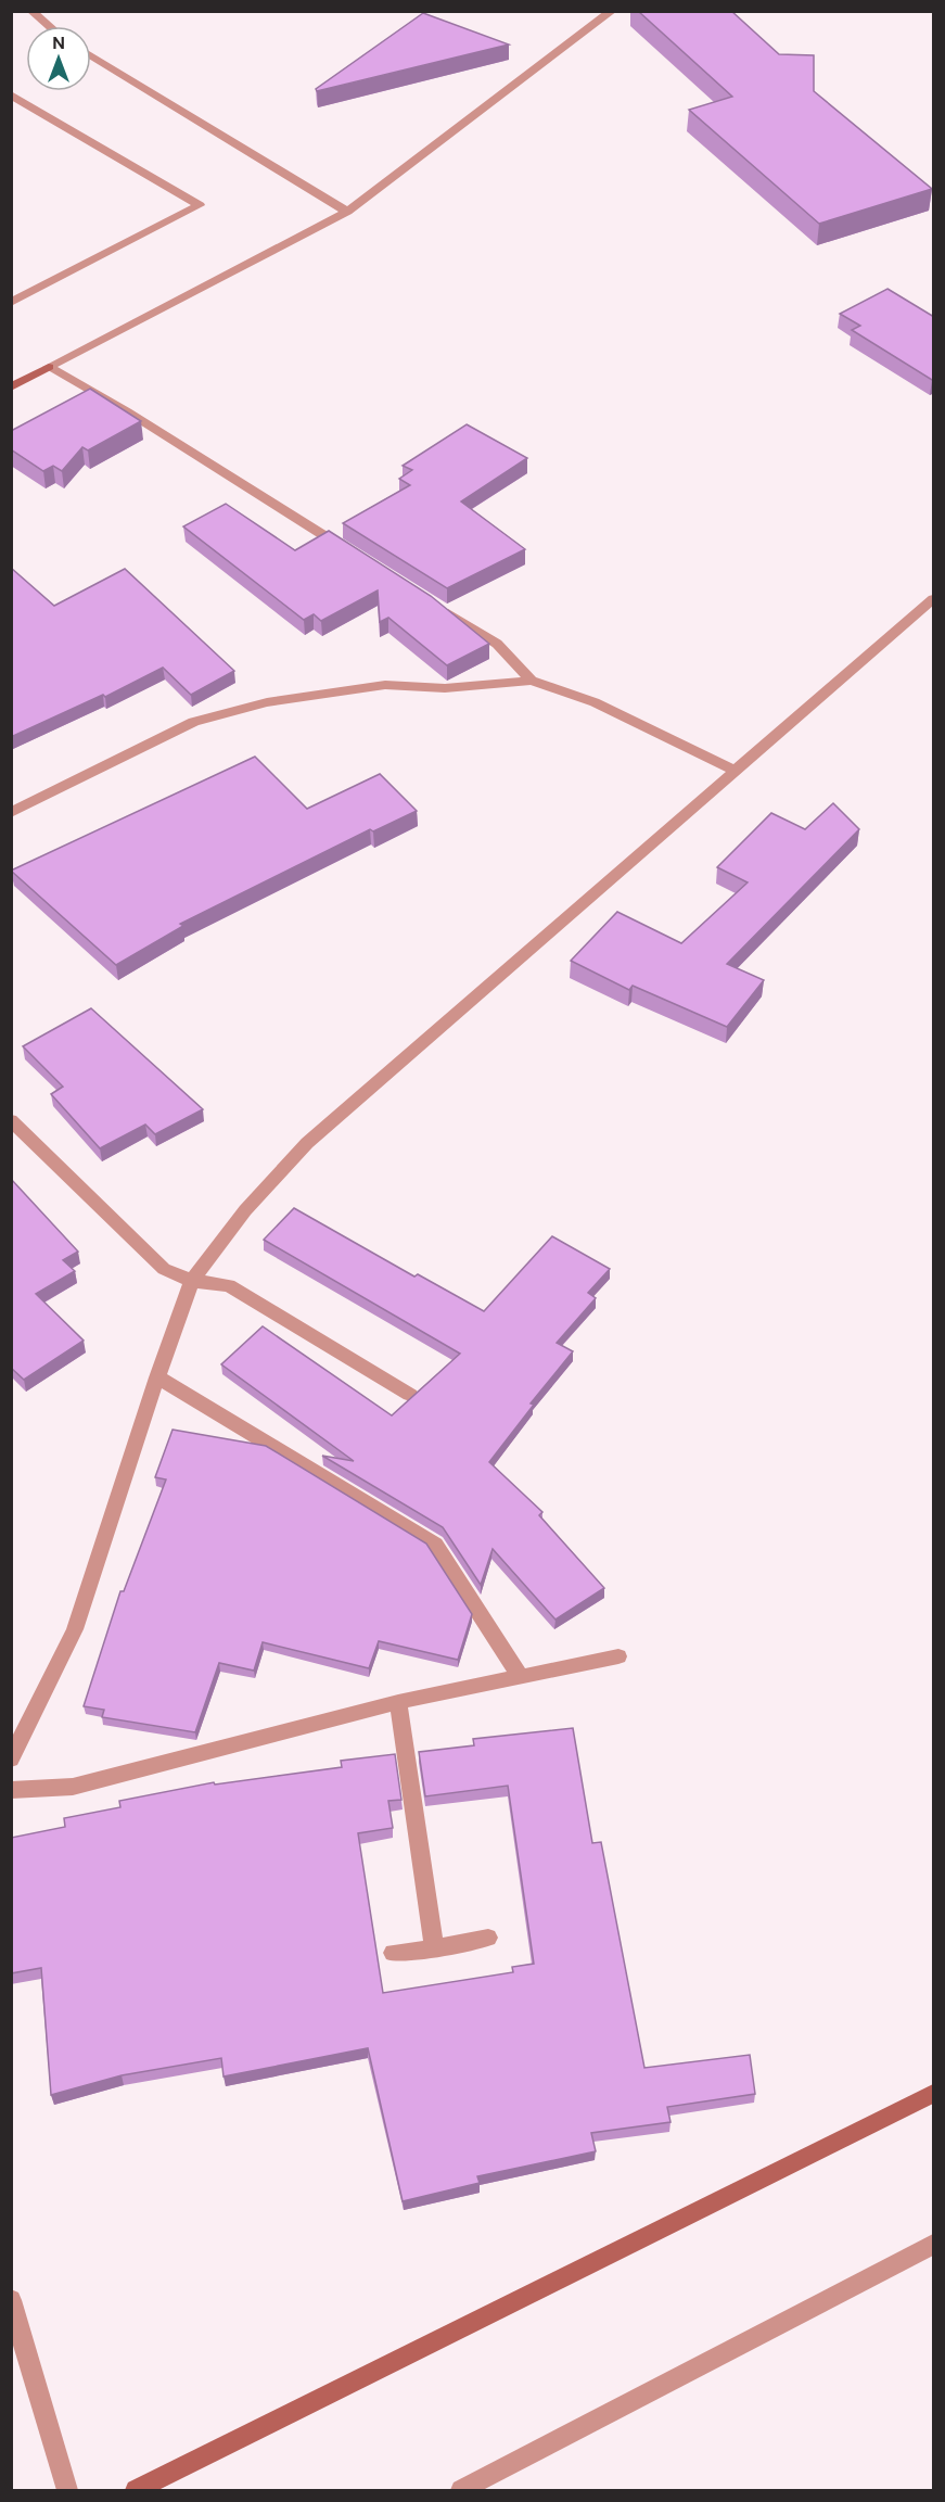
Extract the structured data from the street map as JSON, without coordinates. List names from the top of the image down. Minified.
{"north":"top"}
